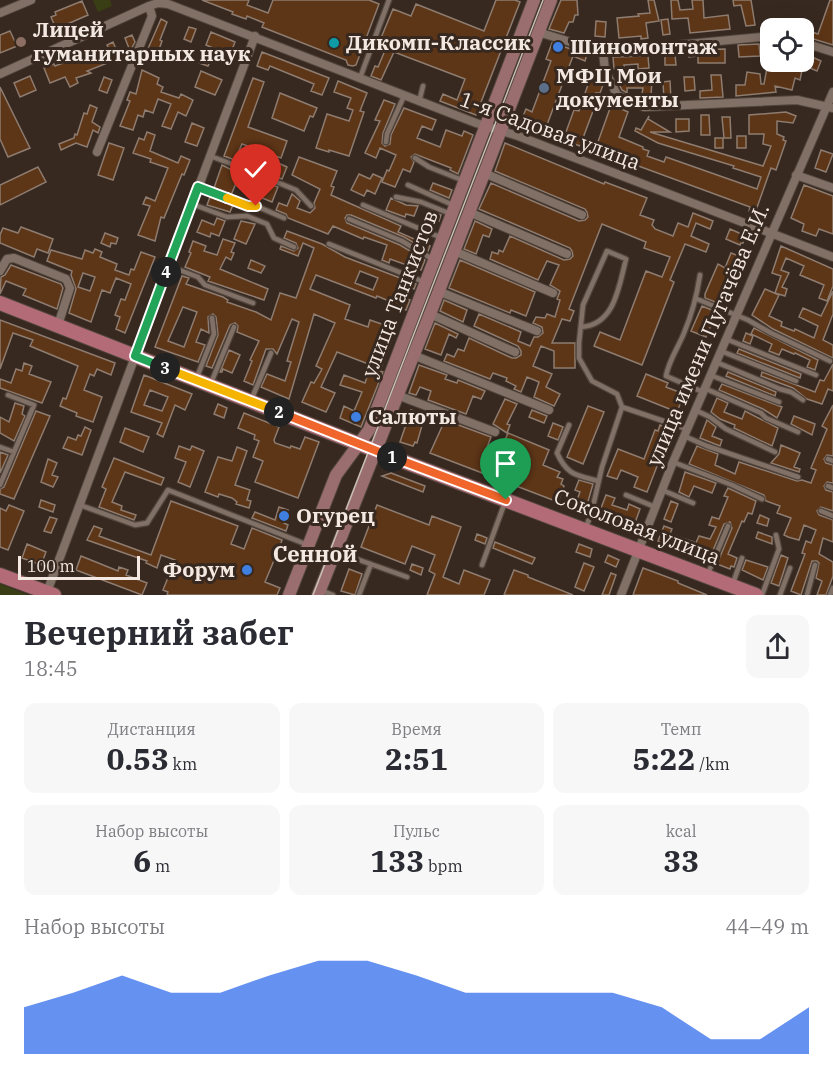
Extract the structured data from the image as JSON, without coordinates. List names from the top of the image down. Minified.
{"streets":{"main road":["улица Танкистов","Соколовая улица"],"street":["1-я Садовая улица","улица имени Пугачёва Е.И."]},"crossings":[["1-я Садовая улица","улица Танкистов"],["1-я Садовая улица","улица имени Пугачёва Е.И."],["улица Танкистов","Соколовая улица"],["улица имени Пугачёва Е.И.","Соколовая улица"]],"districts":["Сенной"],"places":["Лицей гуманитарных наук","Дикомп-Классик","Шиномонтаж","МФЦ Мои документы","Салюты","Огурец","Форум"],"scale_bar":"100 m","page":{"pins":["4","3","2","1"],"scale":"100 m","heading":["Вечерний забег","18:45"],"stats":[["Дистанция","0.53 km"],["Время","2:51"],["Темп","5:22 /km"],["Набор высоты","6 m"],["Пульс","133 bpm"],["kcal","33"]],"chart":["Набор высоты","44–49 m"]}}
